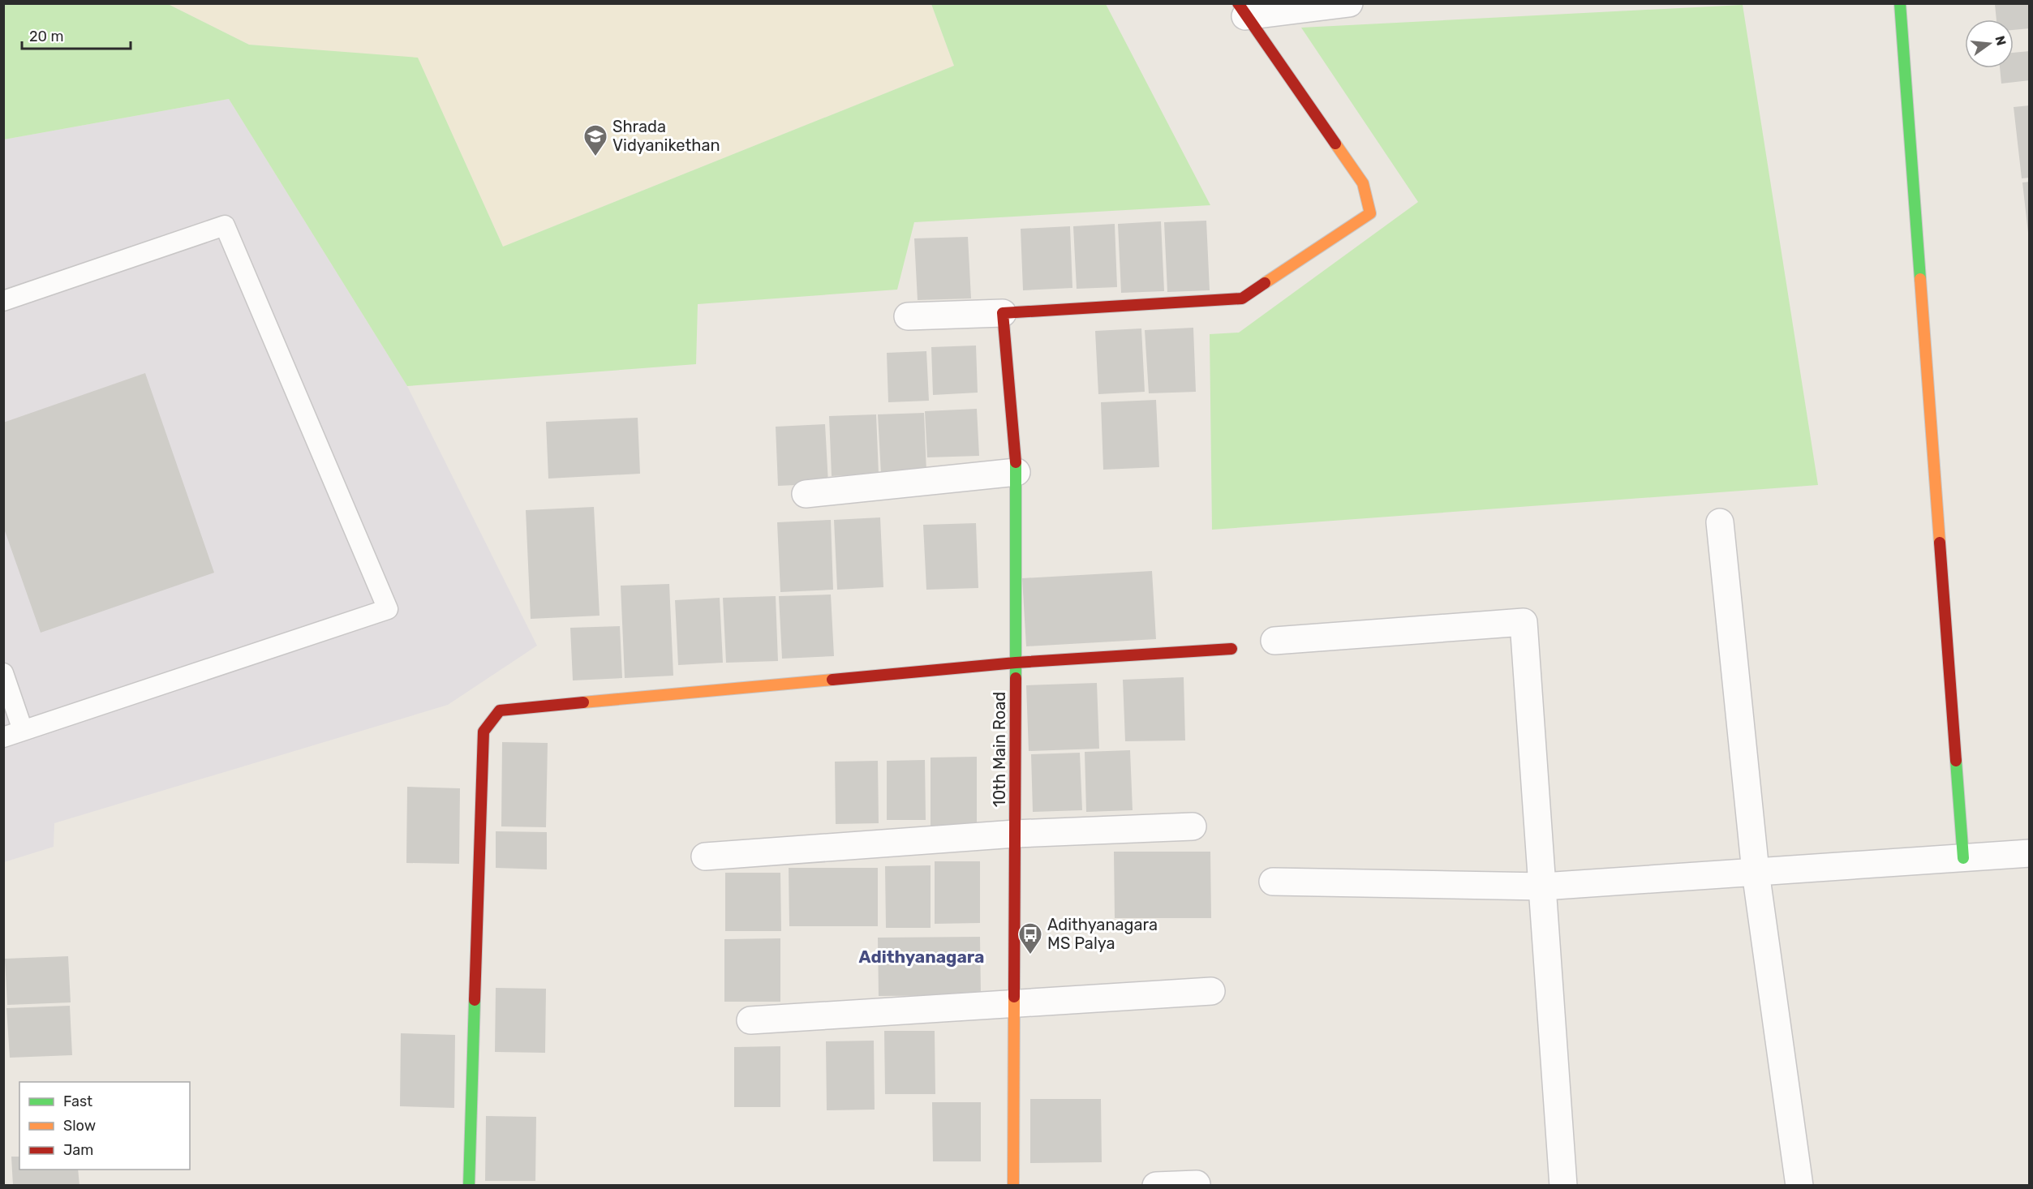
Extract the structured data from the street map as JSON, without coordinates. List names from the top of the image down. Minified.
{"streets":{"street":["10th Main Road"]},"districts":["Adithyanagara"],"places":{"school or university":["Shrada Vidyanikethan"],"bus stop":["Adithyanagara MS Palya"]},"legend":["Fast","Slow","Jam"],"scale_bar":"20 m","north":"right"}
